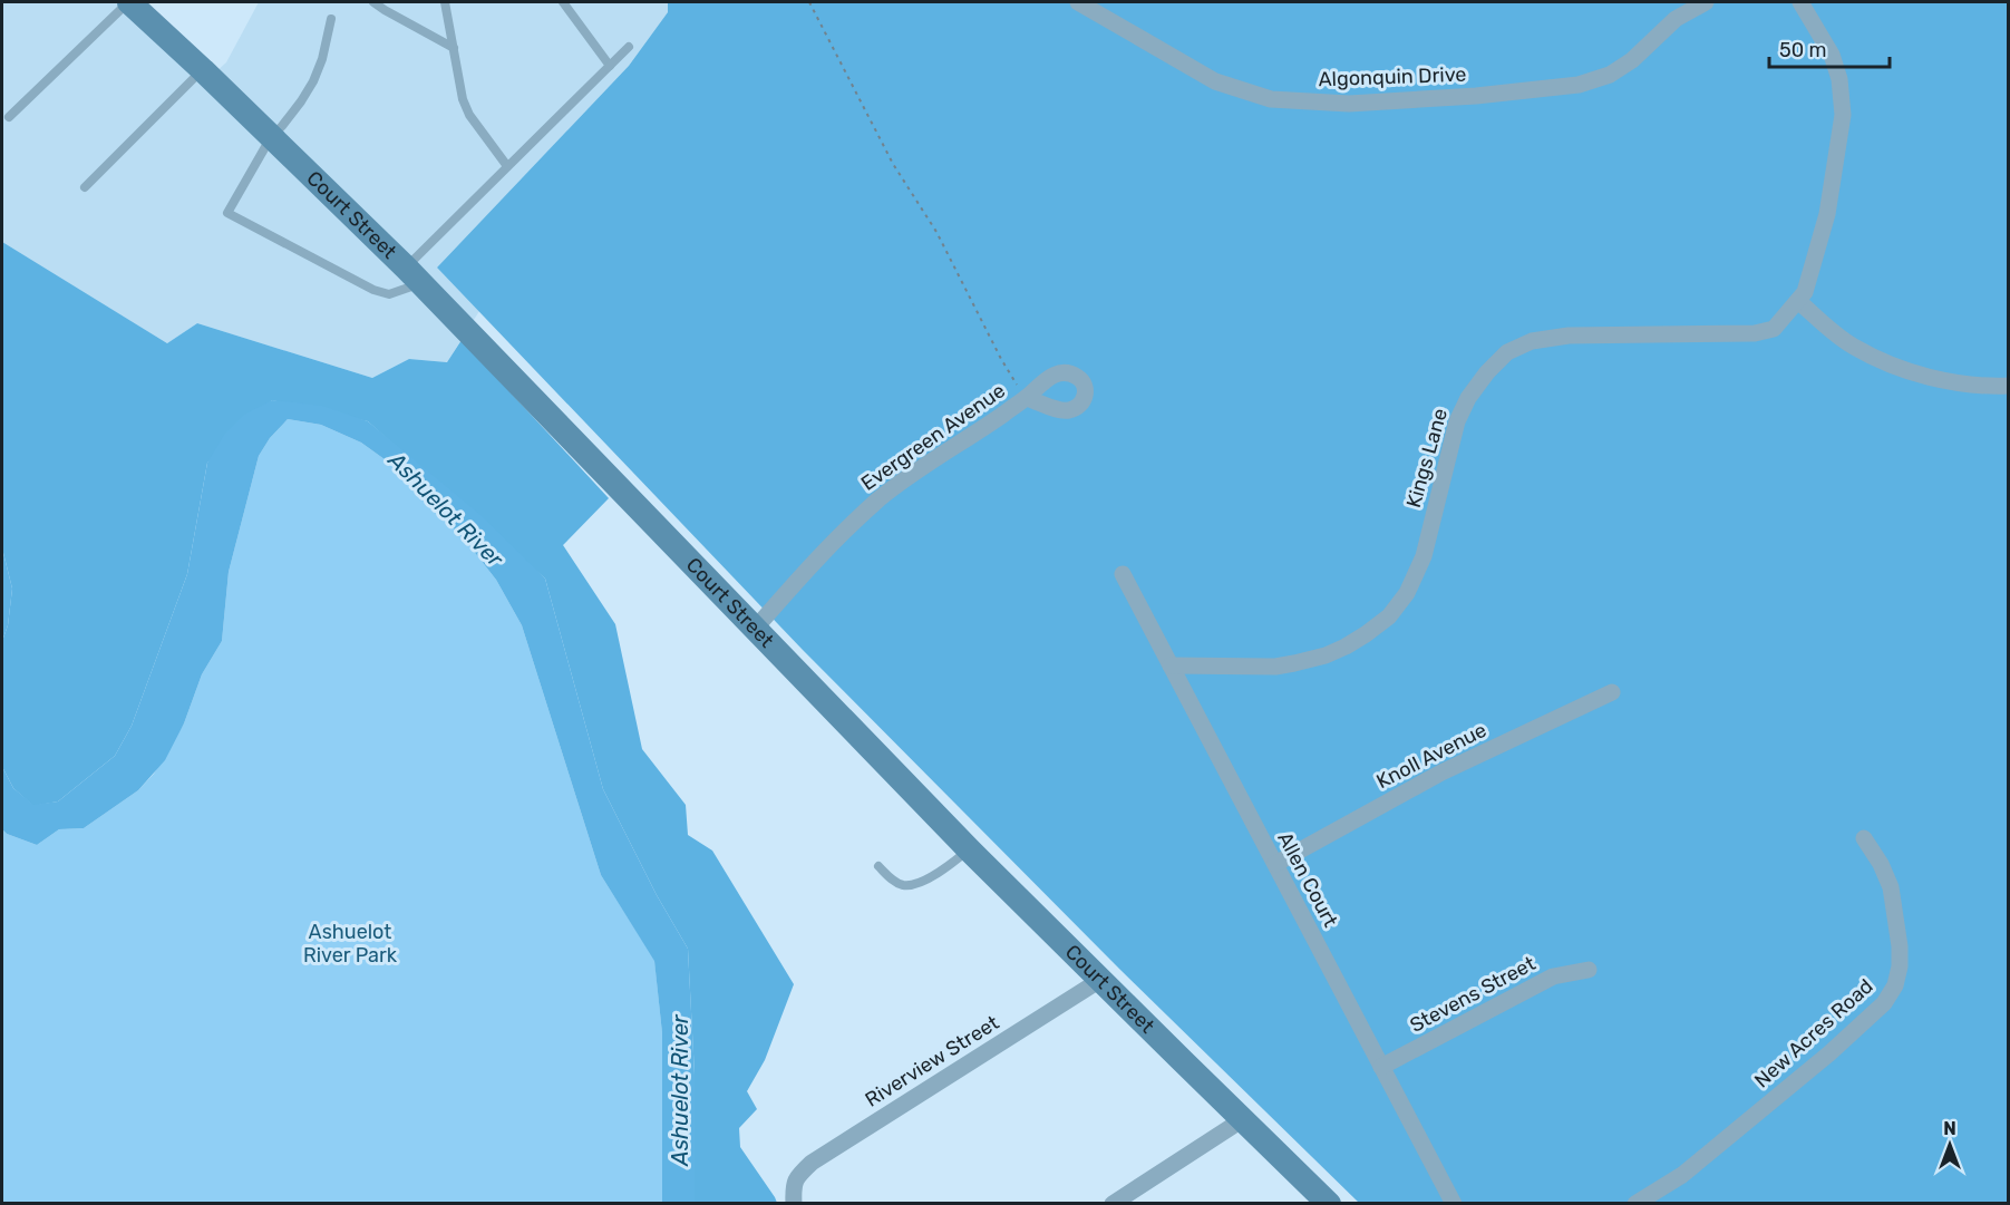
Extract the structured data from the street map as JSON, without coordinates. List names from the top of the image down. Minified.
{"streets":{"main road":["Court Street"],"street":["Algonquin Drive","Evergreen Avenue","Kings Lane","Knoll Avenue","Allen Court","Stevens Street","New Acres Road","Riverview Street"]},"crossings":[["Court Street","Evergreen Avenue"],["Court Street","Riverview Street"],["Kings Lane","Allen Court"],["Knoll Avenue","Allen Court"],["Allen Court","Stevens Street"]],"water":["Ashuelot River"],"parks":["Ashuelot River Park"],"scale_bar":"50 m","north":"top"}
